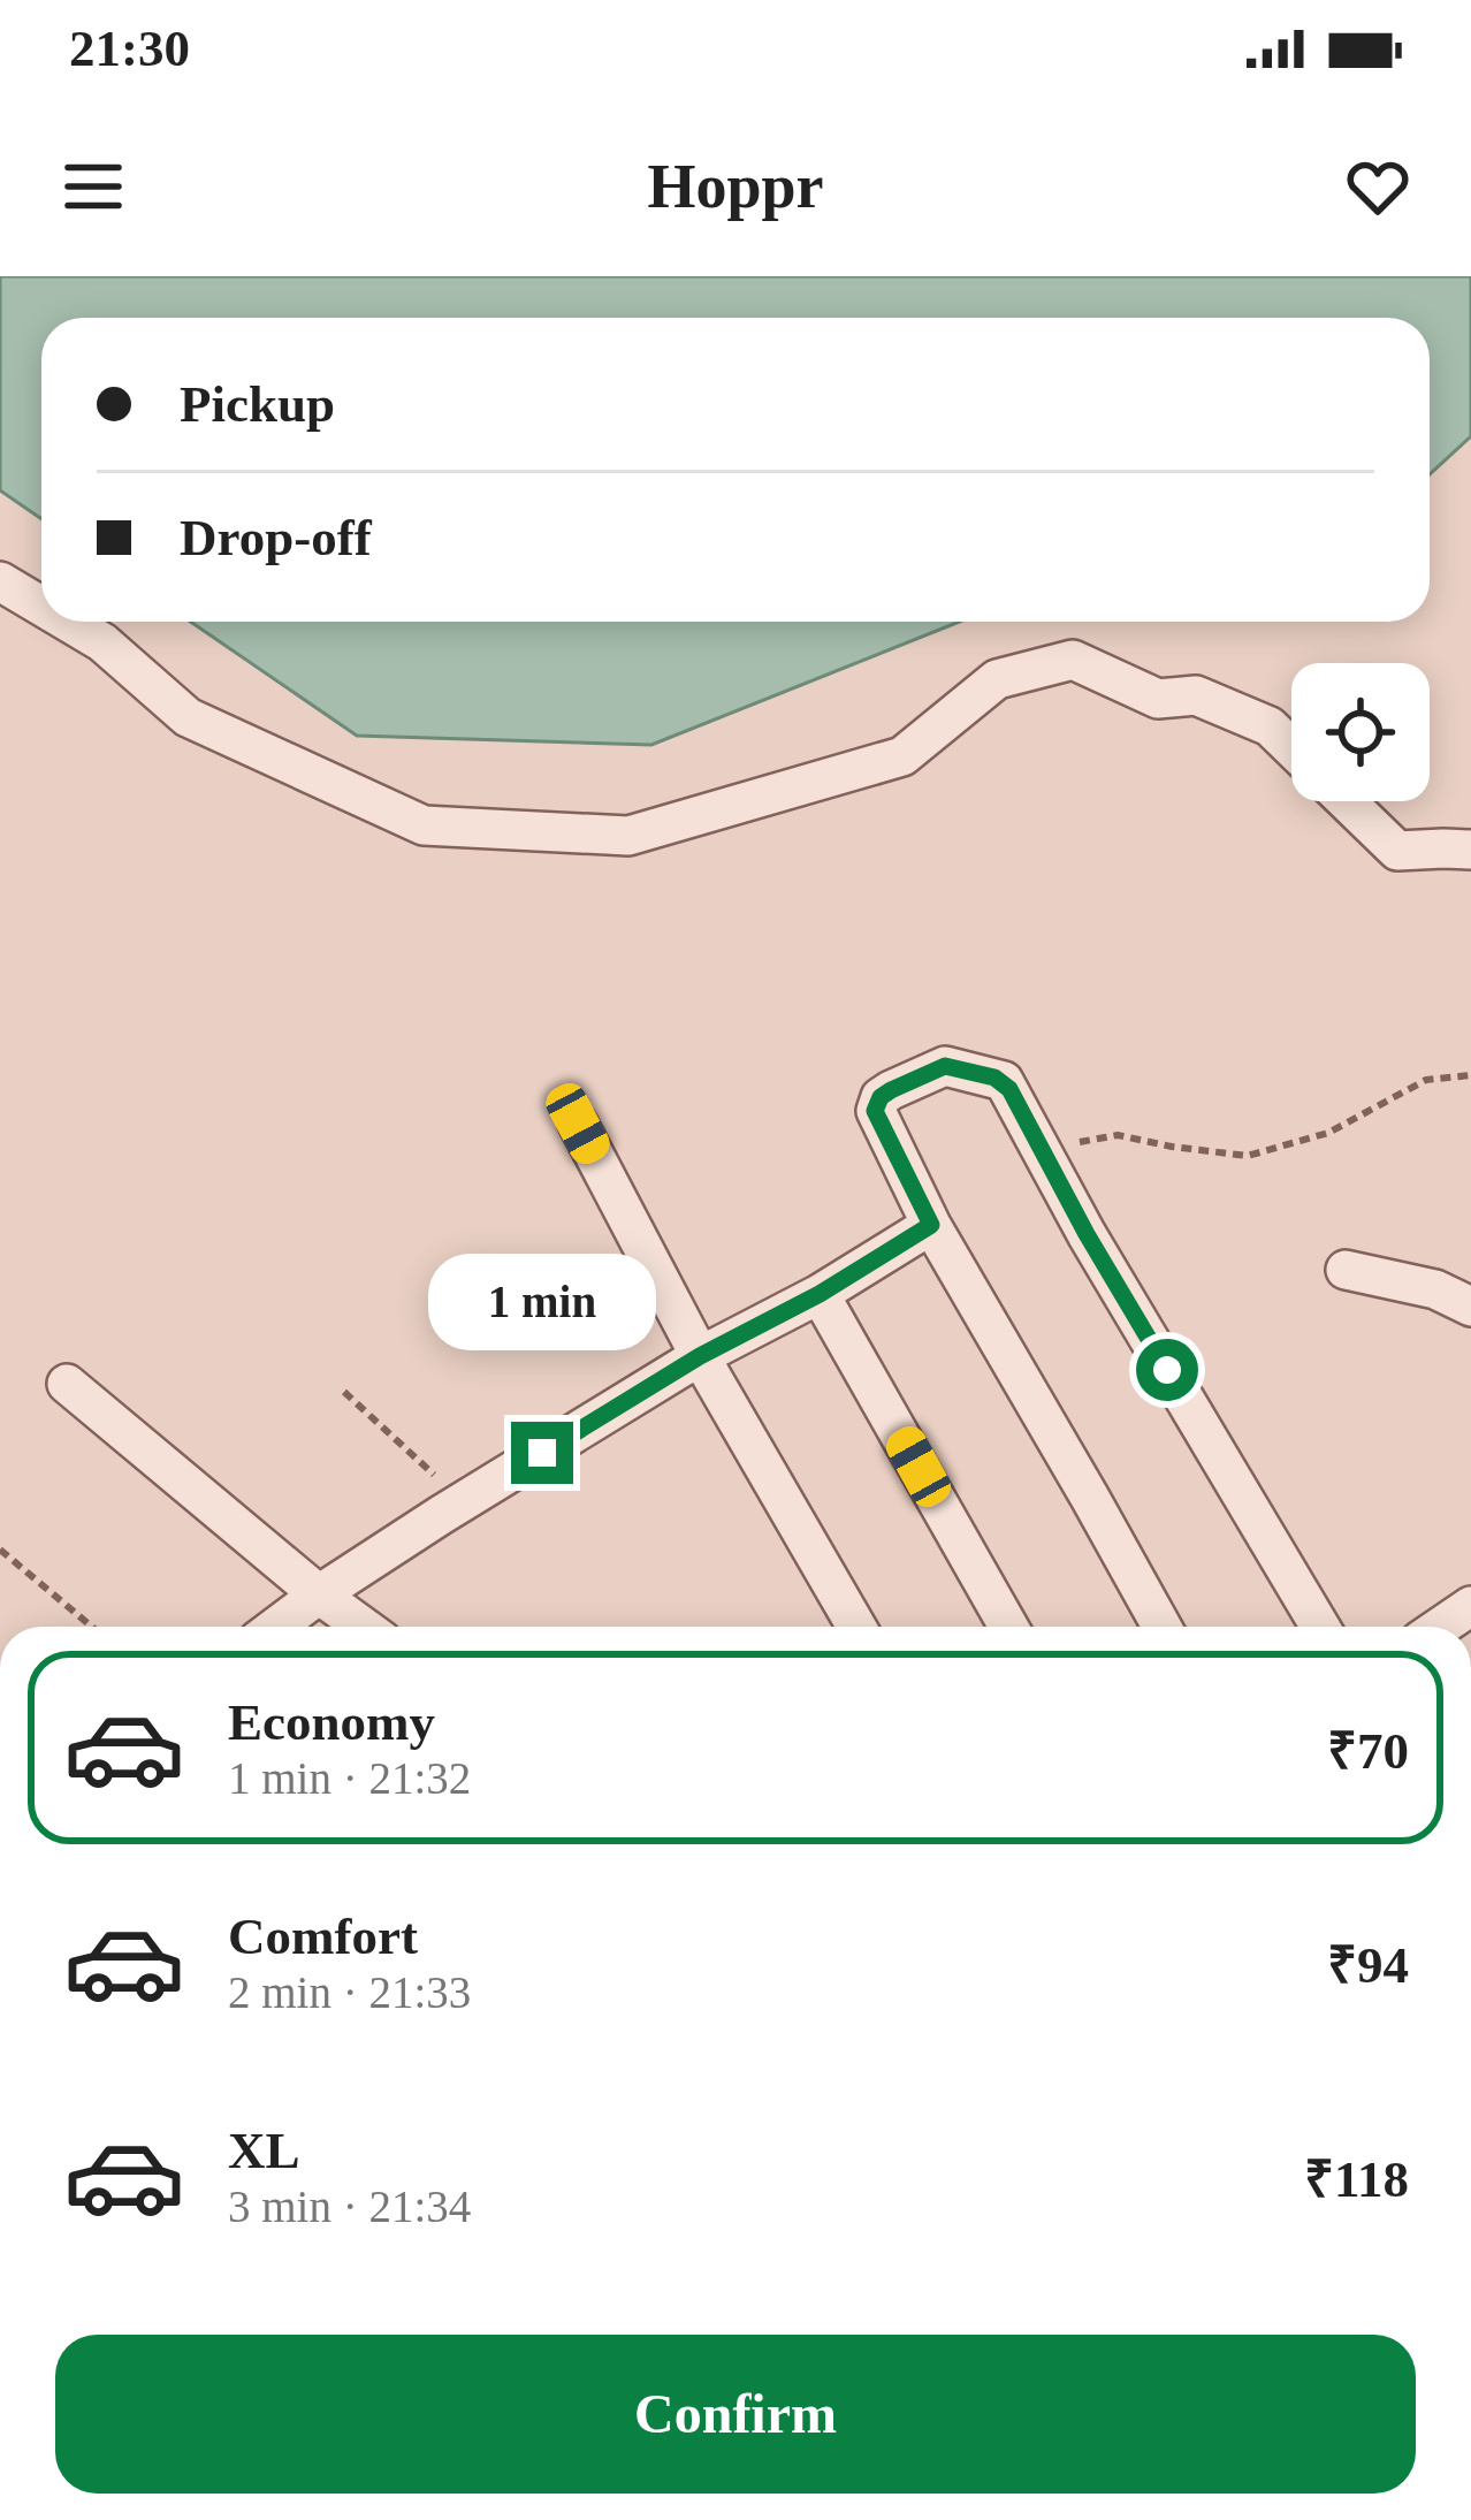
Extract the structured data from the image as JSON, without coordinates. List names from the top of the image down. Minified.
{"page":{"status":"21:30","header":"Hoppr","banner":["Pickup","Drop-off"],"bubble":"1 min","list":[{"name":"Economy","note":"1 min · 21:32","value":"₹70"},{"name":"Comfort","note":"2 min · 21:33","value":"₹94"},{"name":"XL","note":"3 min · 21:34","value":"₹118"}],"buttons":"Confirm"}}
